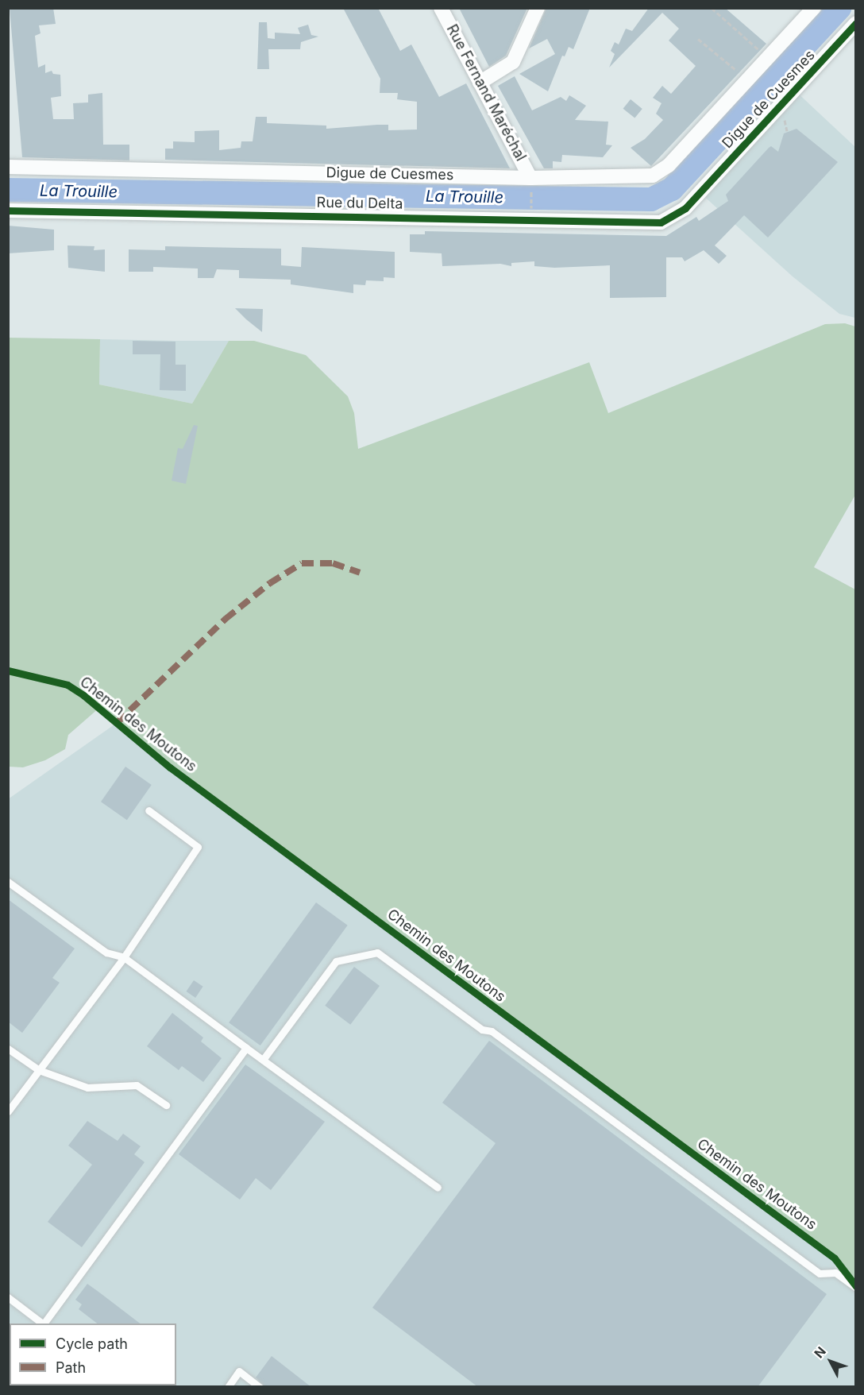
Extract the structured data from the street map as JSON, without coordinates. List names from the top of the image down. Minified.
{"streets":{"street":["Rue Fernand Maréchal","Digue de Cuesmes","Rue du Delta"],"cycle path":["Chemin des Moutons"]},"crossings":[["Rue Fernand Maréchal","Digue de Cuesmes"],["Digue de Cuesmes","Rue du Delta"]],"water":["La Trouille"],"legend":["Cycle path","Path"],"north":"top left"}
